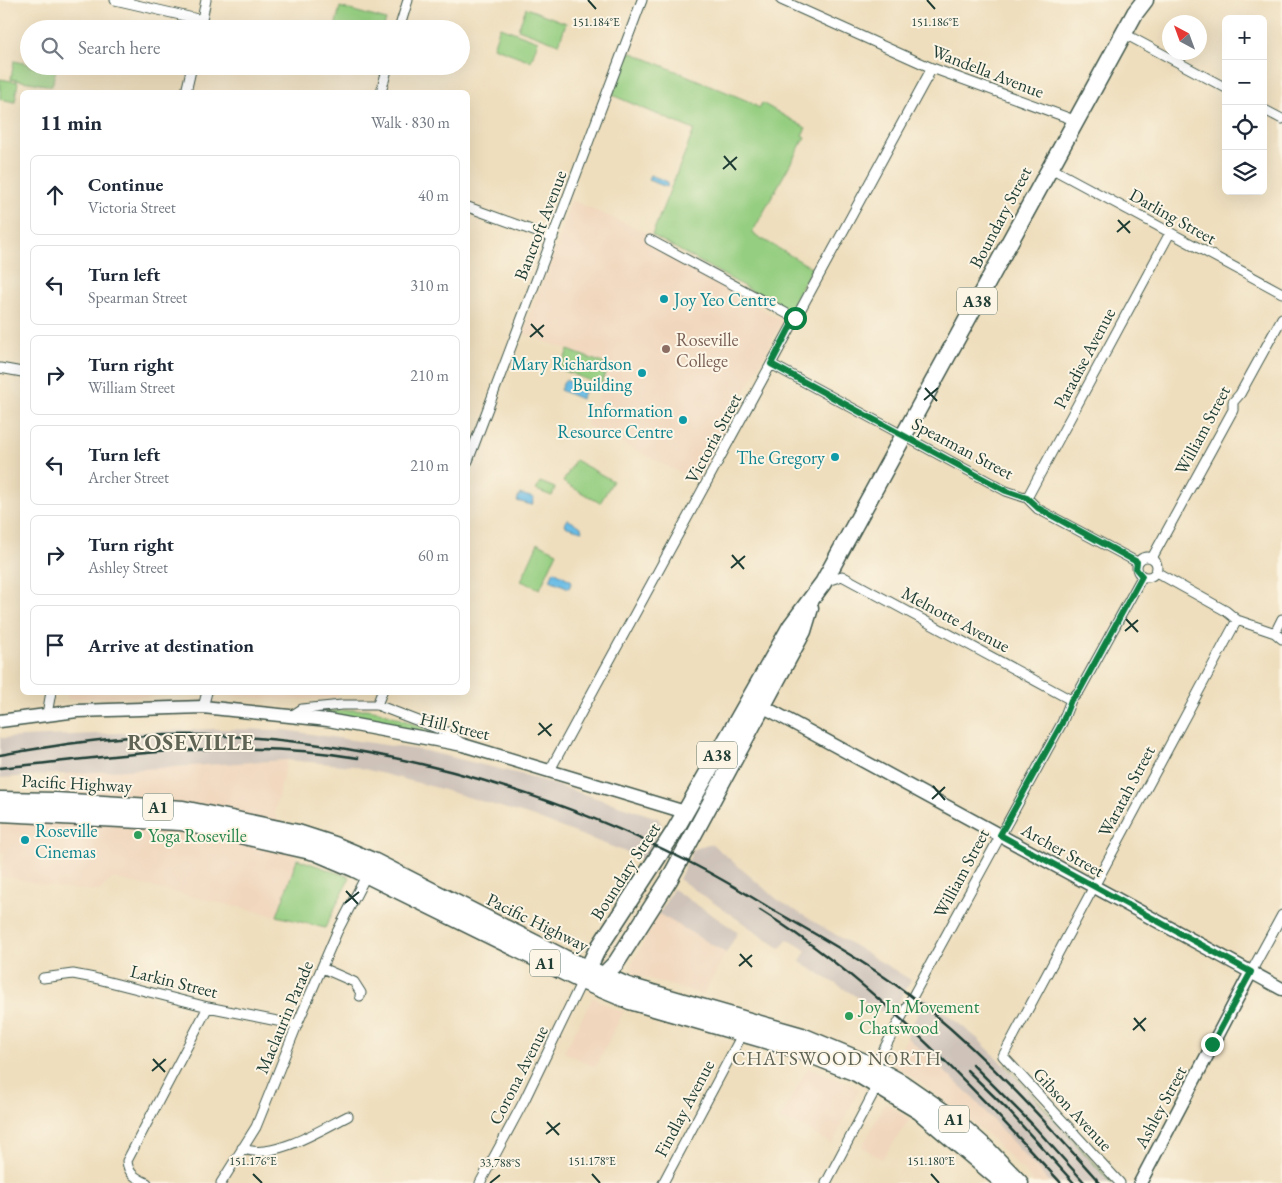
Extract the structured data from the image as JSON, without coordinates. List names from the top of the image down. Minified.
{"streets":{"highway":["Boundary Street","A38","Pacific Highway","A1"],"street":["Wandella Avenue","Darling Street","Bancroft Avenue","Paradise Avenue","William Street","Victoria Street","Spearman Street","Melnotte Avenue","Hill Street","Waratah Street","Archer Street","Larkin Street","Maclaurin Parade","Corona Avenue","Ashley Street","Findlay Avenue","Gibson Avenue"]},"crossings":[["Wandella Avenue","Boundary Street"],["Wandella Avenue","Victoria Street"],["Darling Street","Boundary Street"],["Darling Street","Paradise Avenue"],["Boundary Street","Spearman Street"],["Boundary Street","Melnotte Avenue"],["Boundary Street","Hill Street"],["Boundary Street","Pacific Highway"],["Boundary Street","Archer Street"],["Boundary Street","Corona Avenue"],["Paradise Avenue","Spearman Street"],["William Street","Spearman Street"],["William Street","Melnotte Avenue"],["William Street","Pacific Highway"],["William Street","Archer Street"],["Victoria Street","Spearman Street"],["Victoria Street","Hill Street"],["Pacific Highway","Maclaurin Parade"],["Pacific Highway","Corona Avenue"],["Pacific Highway","Findlay Avenue"],["Waratah Street","Archer Street"],["Waratah Street","Gibson Avenue"],["Archer Street","Ashley Street"],["Larkin Street","Maclaurin Parade"]],"districts":["ROSEVILLE","CHATSWOOD NORTH"],"places":["Joy Yeo Centre","Roseville College","Mary Richardson Building","Information Resource Centre","The Gregory","Yoga Roseville","Roseville Cinemas","Joy In Movement Chatswood"],"north":"top left","page":{"map_buttons":["+","−"],"search":"Search here","heading":["11 min","Walk · 830 m"],"list":[["Continue","Victoria Street","40 m"],["Turn left","Spearman Street","310 m"],["Turn right","William Street","210 m"],["Turn left","Archer Street","210 m"],["Turn right","Ashley Street","60 m"],"Arrive at destination"]},"coordinates":["151.184°E","151.186°E","151.176°E","151.178°E","151.180°E","33.788°S"]}
